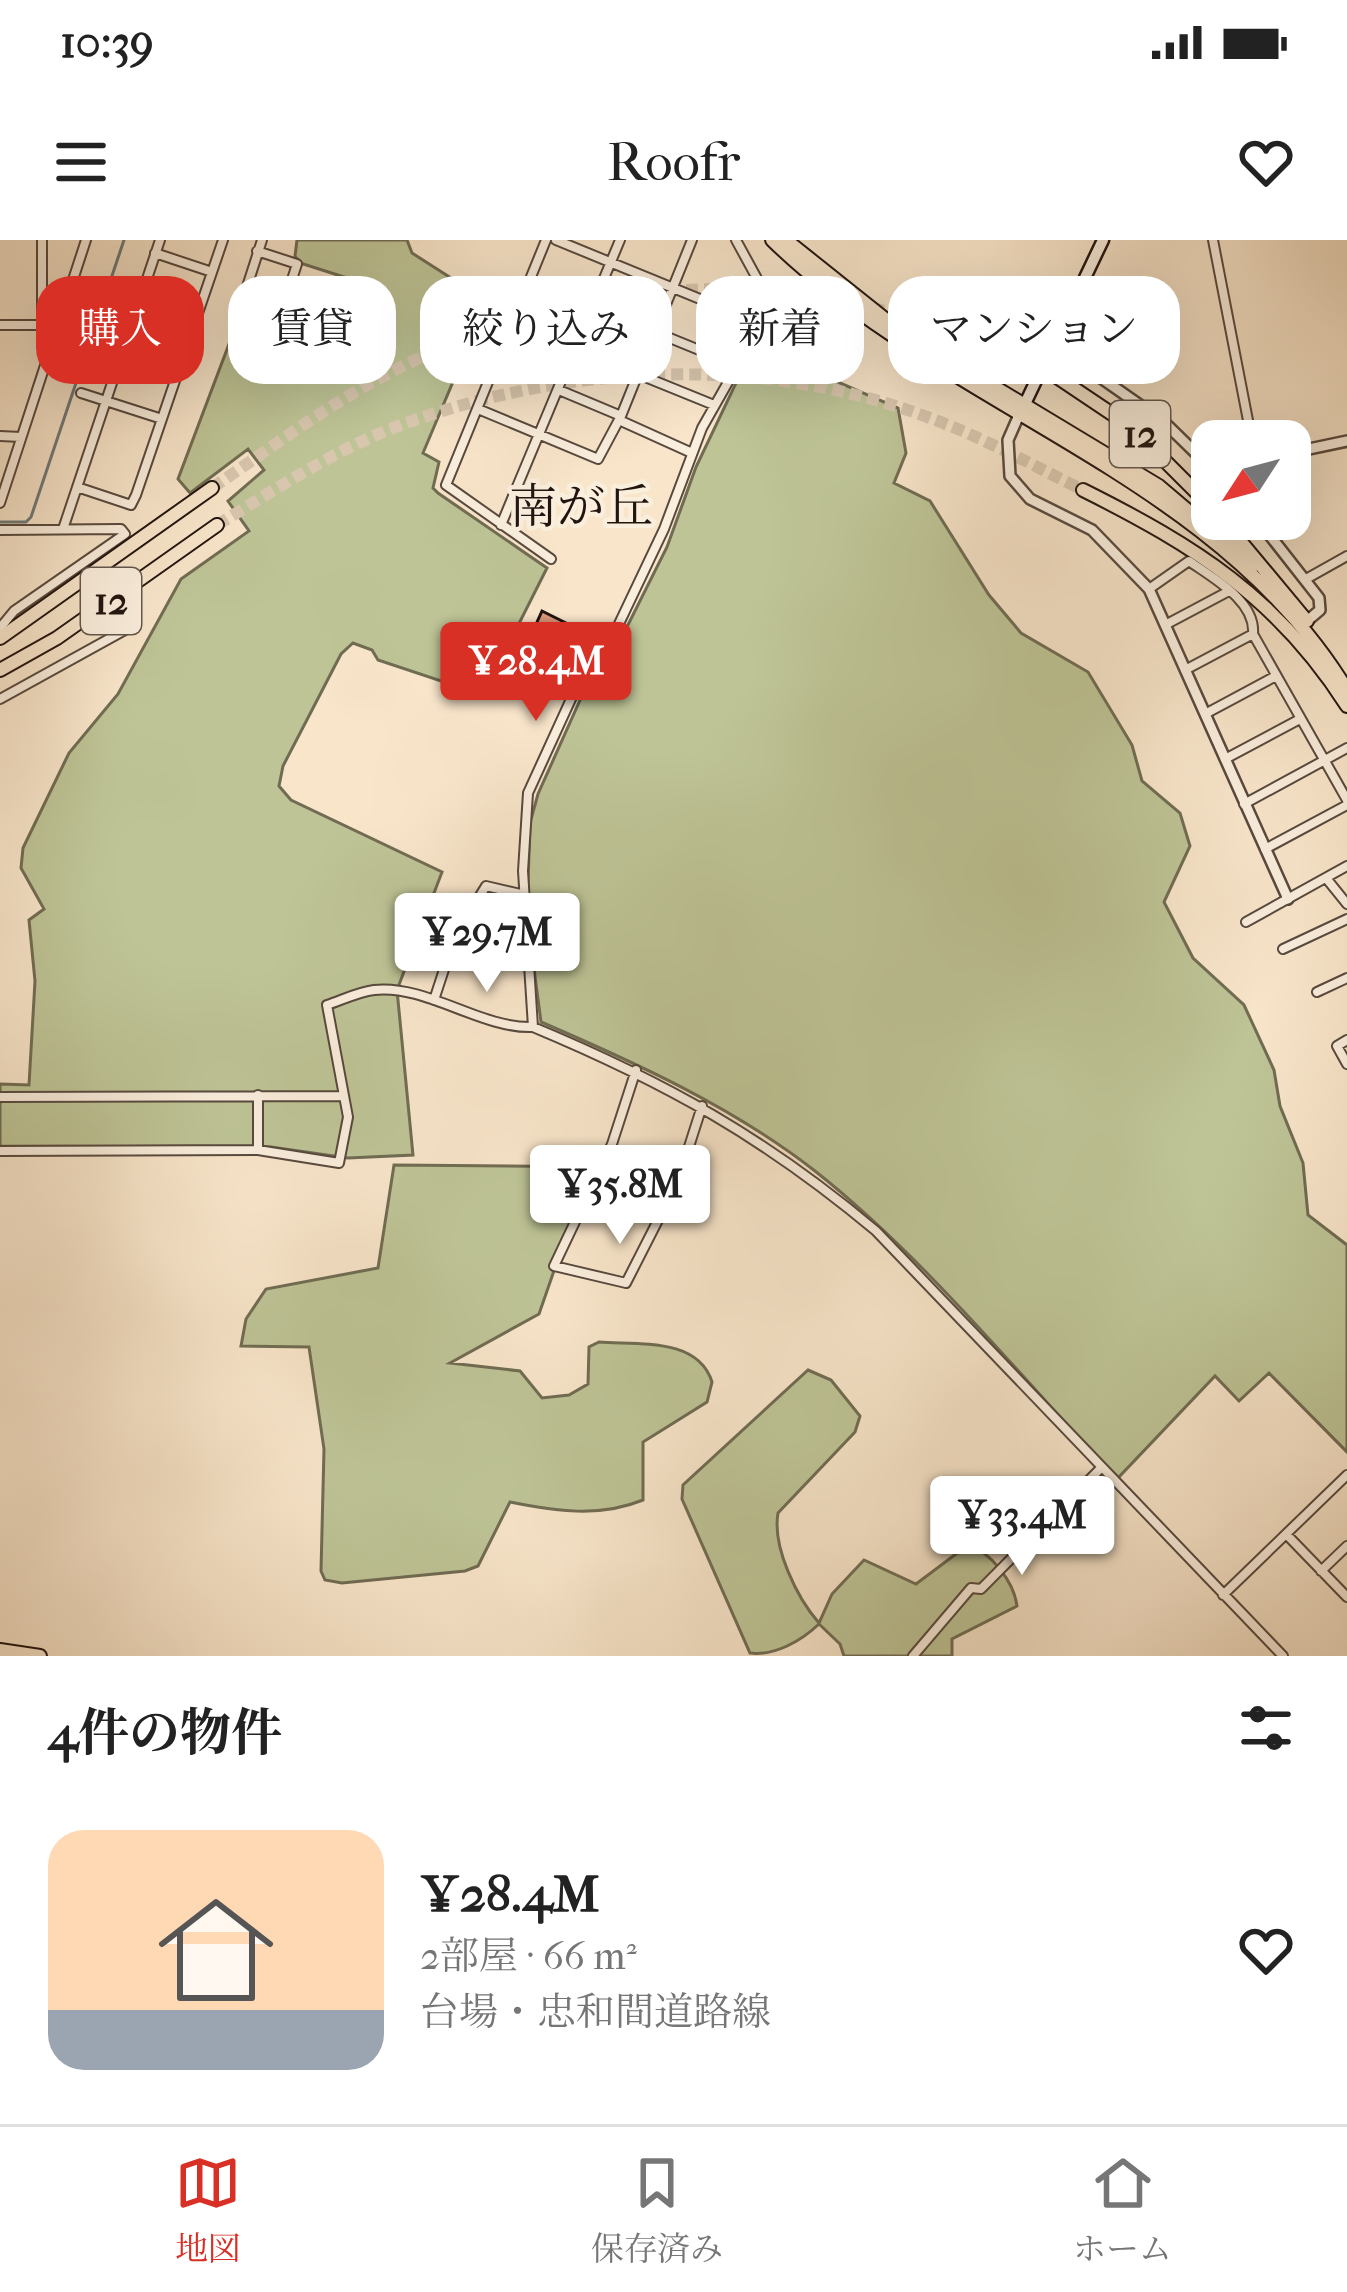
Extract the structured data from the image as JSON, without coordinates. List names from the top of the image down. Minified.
{"streets":{"main road":["12"]},"districts":["南が丘"],"north":"bottom left","page":{"status":"10:39","header":"Roofr","chip":["購入","賃貸","絞り込み","新着","マンション"],"price":["¥28.4M","¥29.7M","¥35.8M","¥33.4M"],"heading":"4件の物件","list":[{"name":"¥28.4M","note":"2部屋 · 66 m² · 台場・忠和間道路線"}],"tabs":["地図","保存済み","ホーム"]}}
